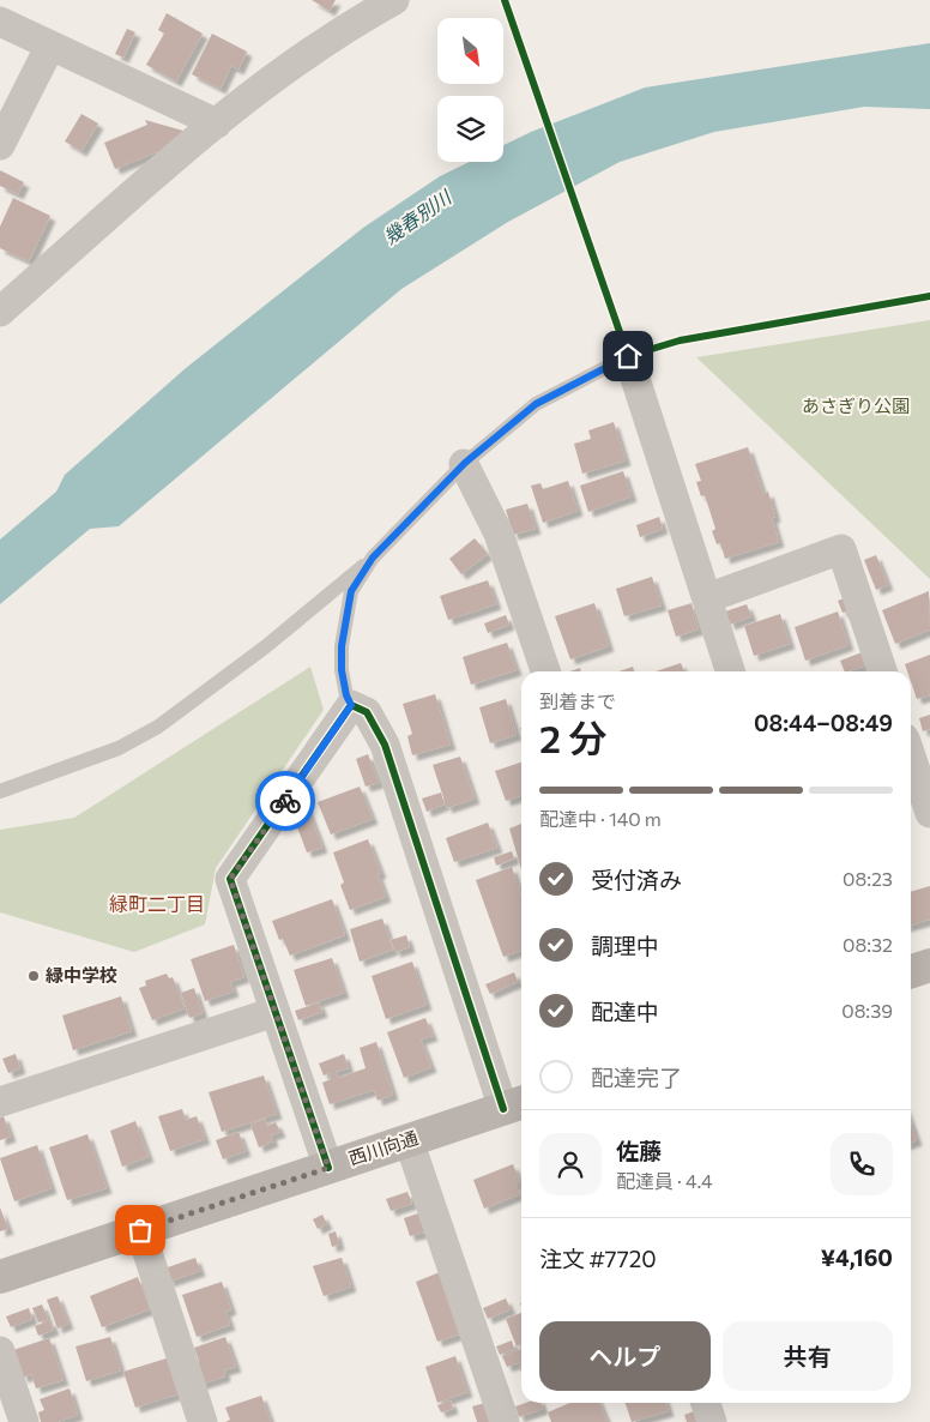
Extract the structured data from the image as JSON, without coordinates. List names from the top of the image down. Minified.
{"streets":{"street":["西川向通"]},"districts":["緑町二丁目"],"water":["幾春別川"],"parks":["あさぎり公園"],"places":["緑中学校"],"north":"bottom right","page":{"heading":["2 分","到着まで","08:44–08:49"],"panel":["佐藤","配達員 · 4.4","注文 #7720","¥4,160"],"bar":"配達中 · 140 m","list":[["受付済み","08:23"],["調理中","08:32"],["配達中","08:39"],"配達完了"],"buttons":["ヘルプ","共有"]}}
